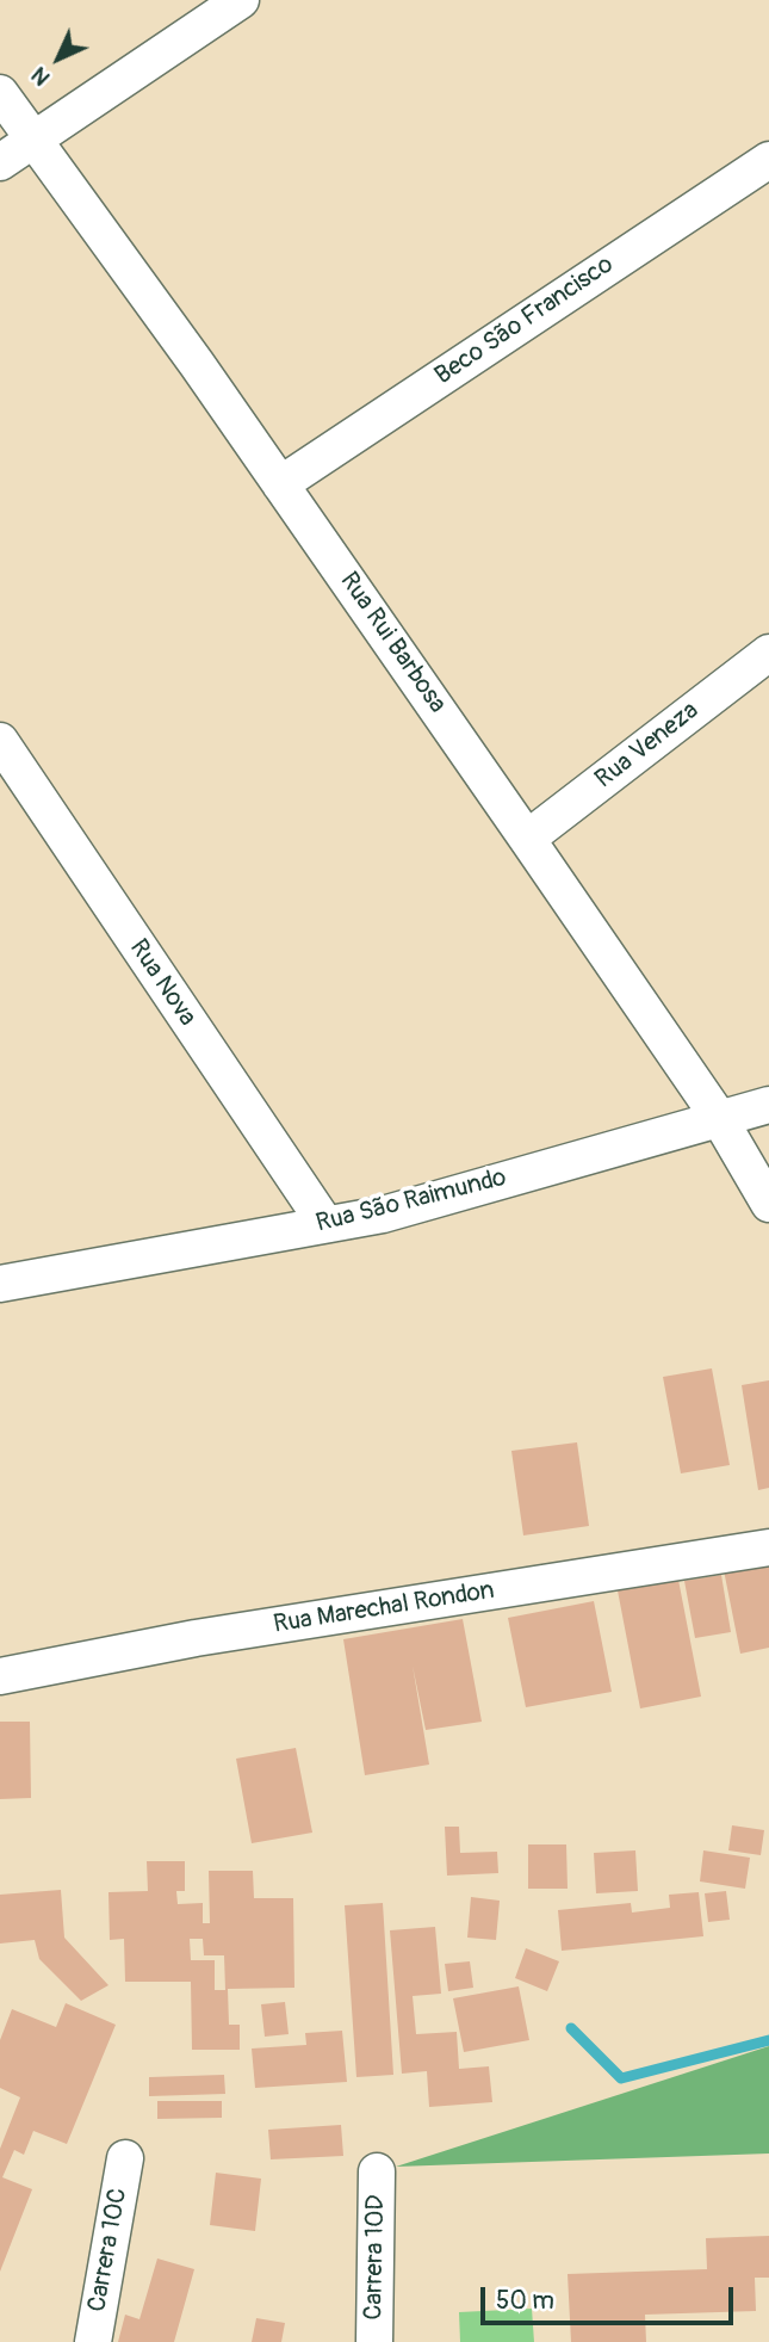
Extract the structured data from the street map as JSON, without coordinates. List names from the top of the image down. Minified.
{"streets":{"street":["Beco São Francisco","Rua Rui Barbosa","Rua Veneza","Rua Nova","Rua São Raimundo","Rua Marechal Rondon","Carrera 10C","Carrera 10D"]},"crossings":[["Beco São Francisco","Rua Rui Barbosa"],["Rua Rui Barbosa","Rua Veneza"],["Rua Rui Barbosa","Rua São Raimundo"],["Rua Nova","Rua São Raimundo"]],"scale_bar":"50 m","north":"bottom left"}
